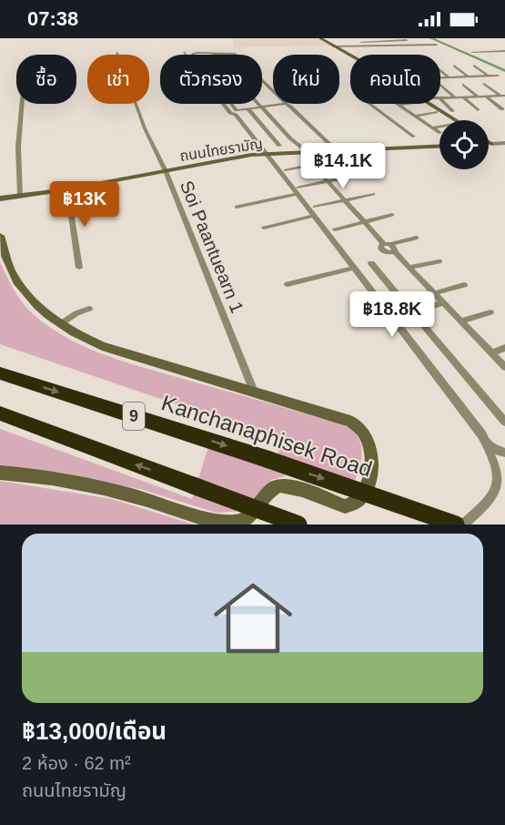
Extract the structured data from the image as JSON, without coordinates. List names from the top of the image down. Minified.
{"streets":{"highway":["9","Kanchanaphisek Road"],"street":["ถนนไทยรามัญ","Soi Paantuearn 1"]},"crossings":[["ถนนไทยรามัญ","Soi Paantuearn 1"]],"page":{"status":"07:38","chip":["ซื้อ","เช่า","ตัวกรอง","ใหม่","คอนโด"],"price":["฿14.1K","฿13K","฿18.8K"],"list":[{"name":"฿13,000/เดือน","note":"2 ห้อง · 62 m² · ถนนไทยรามัญ"}]}}
